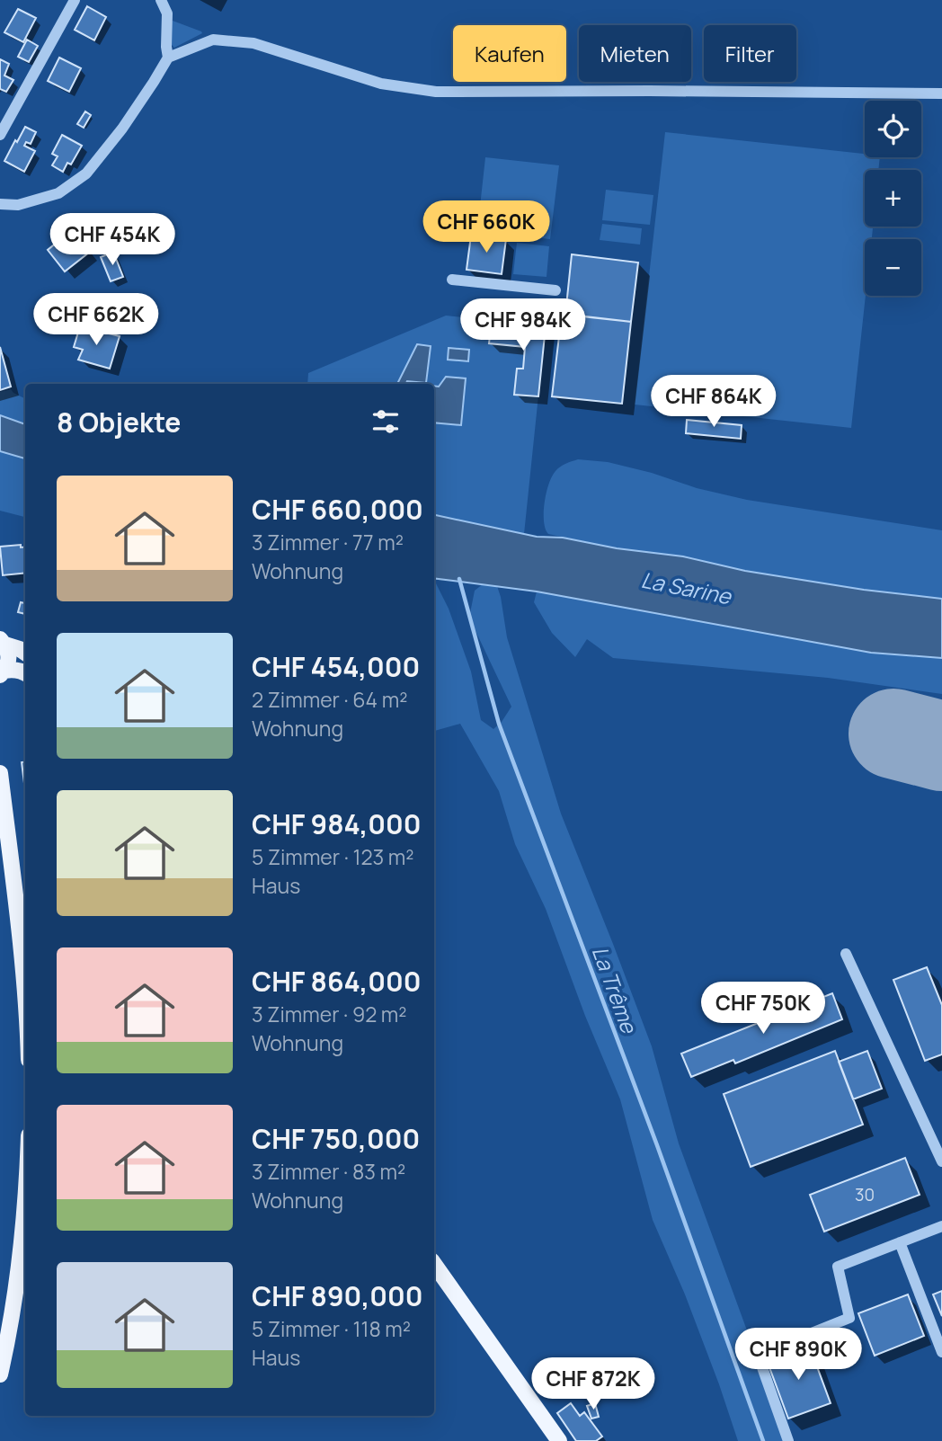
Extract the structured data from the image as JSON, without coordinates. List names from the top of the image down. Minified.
{"water":["La Sarine","La Trême"],"house_numbers":["30"],"page":{"chip":["Kaufen","Mieten","Filter"],"map_buttons":["+","−"],"price":["CHF 660K","CHF 454K","CHF 662K","CHF 984K","CHF 864K","CHF 750K","CHF 890K","CHF 872K"],"heading":"8 Objekte","list":[{"name":"CHF 660,000","note":"3 Zimmer · 77 m² · Wohnung"},{"name":"CHF 454,000","note":"2 Zimmer · 64 m² · Wohnung"},{"name":"CHF 984,000","note":"5 Zimmer · 123 m² · Haus"},{"name":"CHF 864,000","note":"3 Zimmer · 92 m² · Wohnung"},{"name":"CHF 750,000","note":"3 Zimmer · 83 m² · Wohnung"},{"name":"CHF 890,000","note":"5 Zimmer · 118 m² · Haus"}]}}
